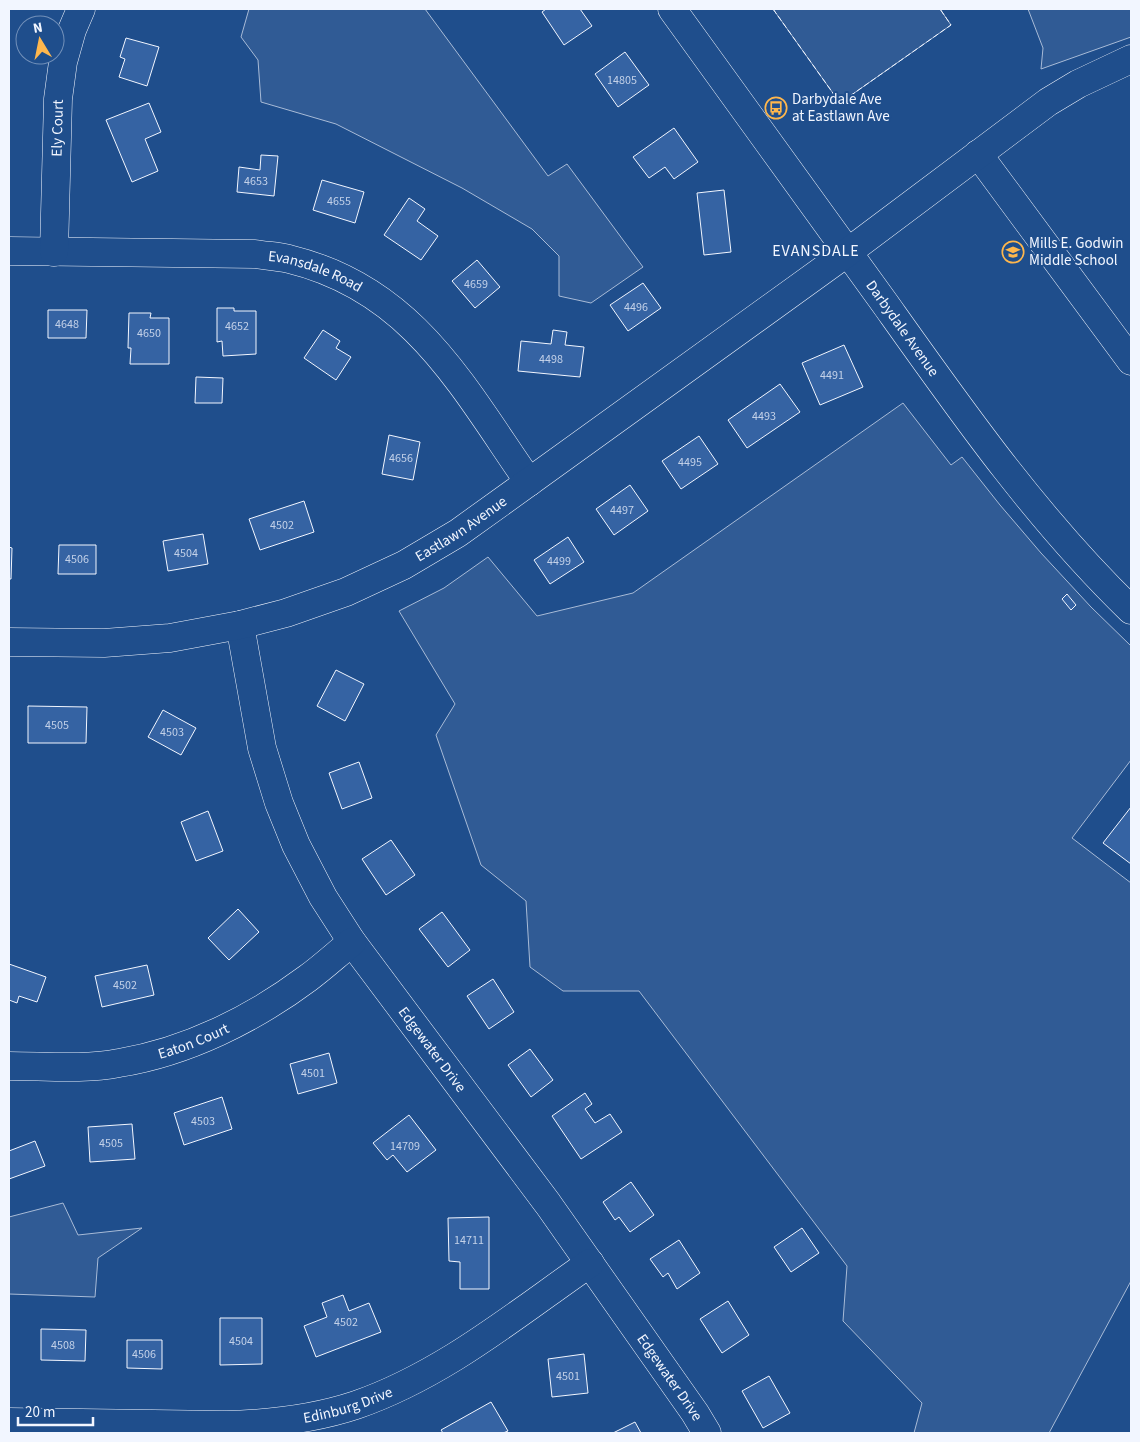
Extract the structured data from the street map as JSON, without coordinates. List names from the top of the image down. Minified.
{"streets":{"street":["Ely Court","Evansdale Road","Darbydale Avenue","Eastlawn Avenue","Eaton Court","Edgewater Drive","Edinburg Drive"]},"crossings":[["Ely Court","Evansdale Road"],["Evansdale Road","Eastlawn Avenue"],["Darbydale Avenue","Eastlawn Avenue"],["Eastlawn Avenue","Edgewater Drive"],["Eaton Court","Edgewater Drive"],["Edgewater Drive","Edinburg Drive"]],"districts":["EVANSDALE"],"places":{"bus stop":["Darbydale Ave at Eastlawn Ave"],"school or university":["Mills E. Godwin Middle School"]},"house_numbers":["14805","4653","4655","4659","4496","4648","4652","4650","4498","4491","4493","4656","4495","4497","4502","4504","4506","4499","4505","4503","4502","4501","4503","4505","14709","14711","4502","4504","4508","4506","4501"],"scale_bar":"20 m","north":"top"}
